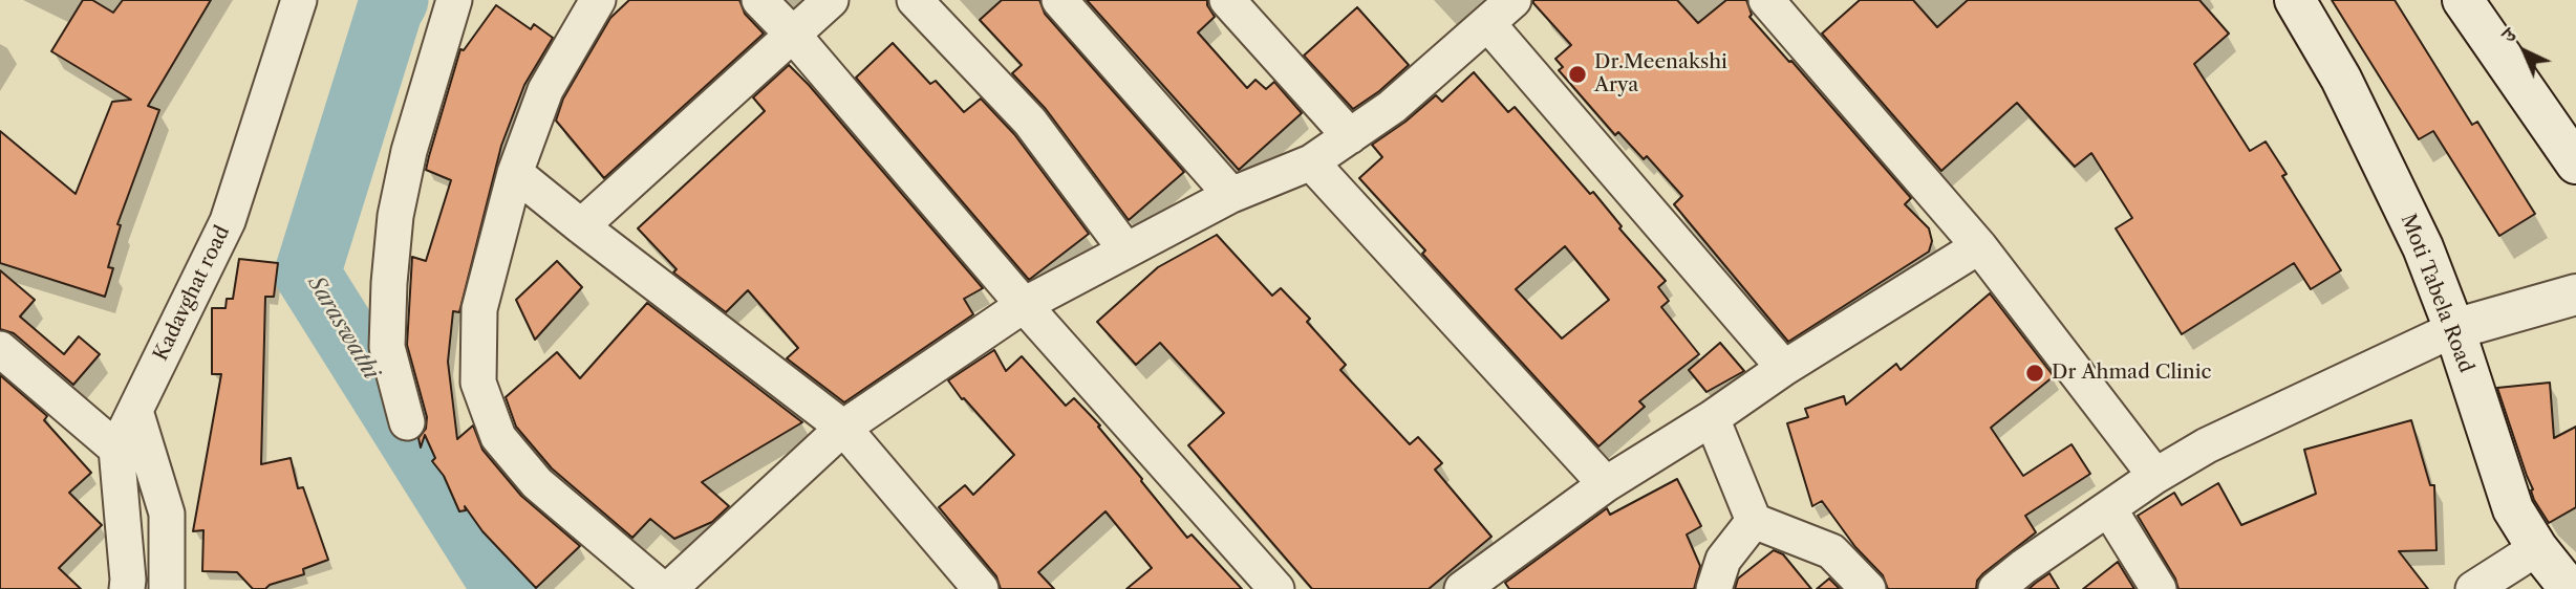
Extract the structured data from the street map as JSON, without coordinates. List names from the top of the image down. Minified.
{"streets":{"main road":["Moti Tabela Road"],"street":["Kadavghat road"]},"water":["Saraswathi"],"places":["Dr.Meenakshi Arya","Dr Ahmad Clinic"],"north":"top left"}
